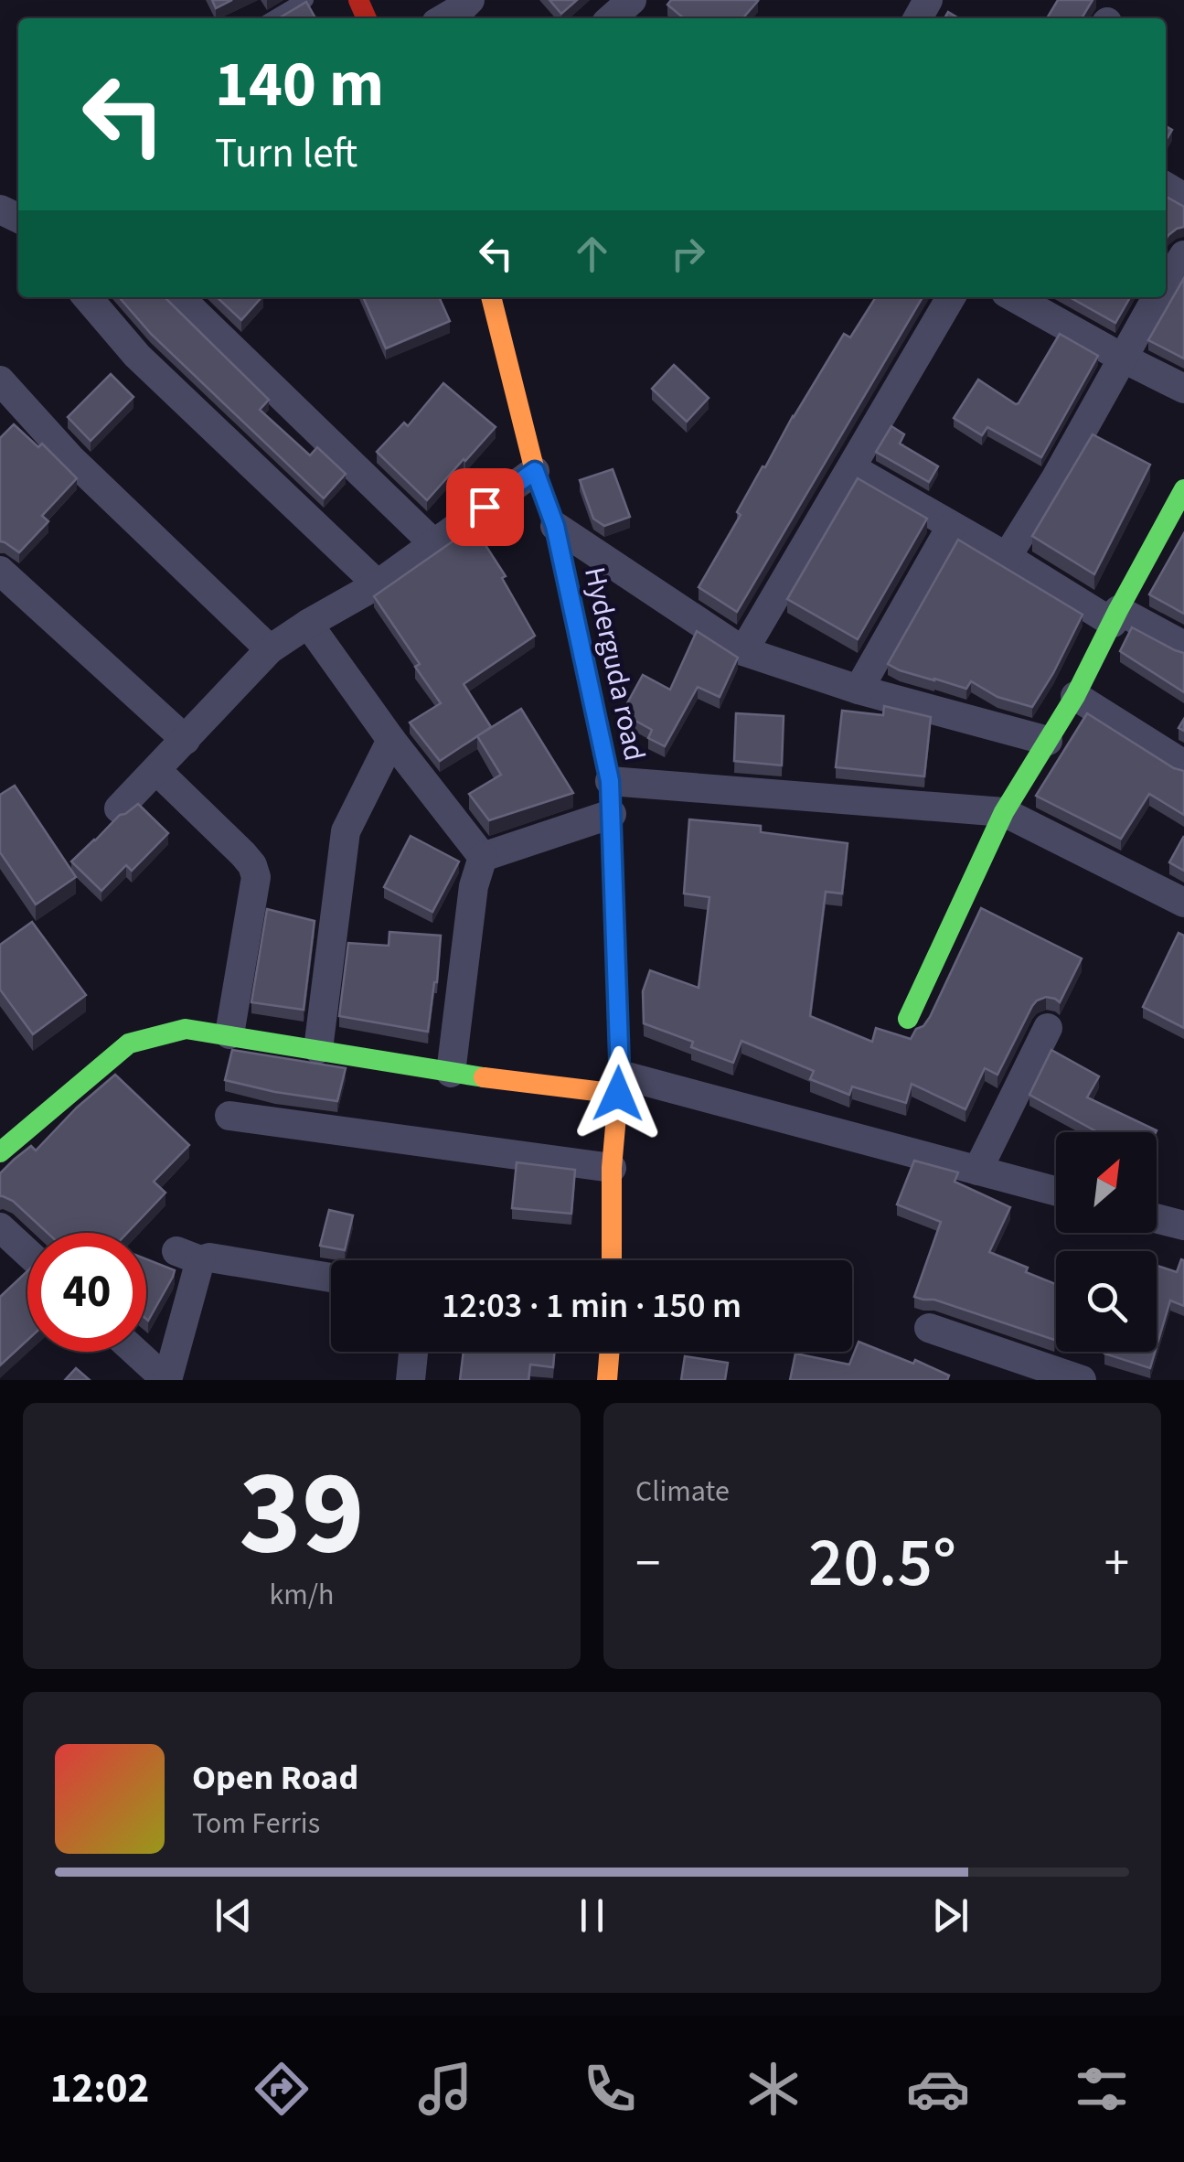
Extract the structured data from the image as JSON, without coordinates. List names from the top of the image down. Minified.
{"streets":{"street":["Hyderguda road"]},"north":"top right","page":{"turn":["140 m","Turn left"],"limit":"40","trip":"12:03 · 1 min · 150 m","tile":[["39","km/h"],"Climate"],"heat":["−","20.5°","+"],"song":["Open Road","Tom Ferris"],"tabs":"12:02"}}
